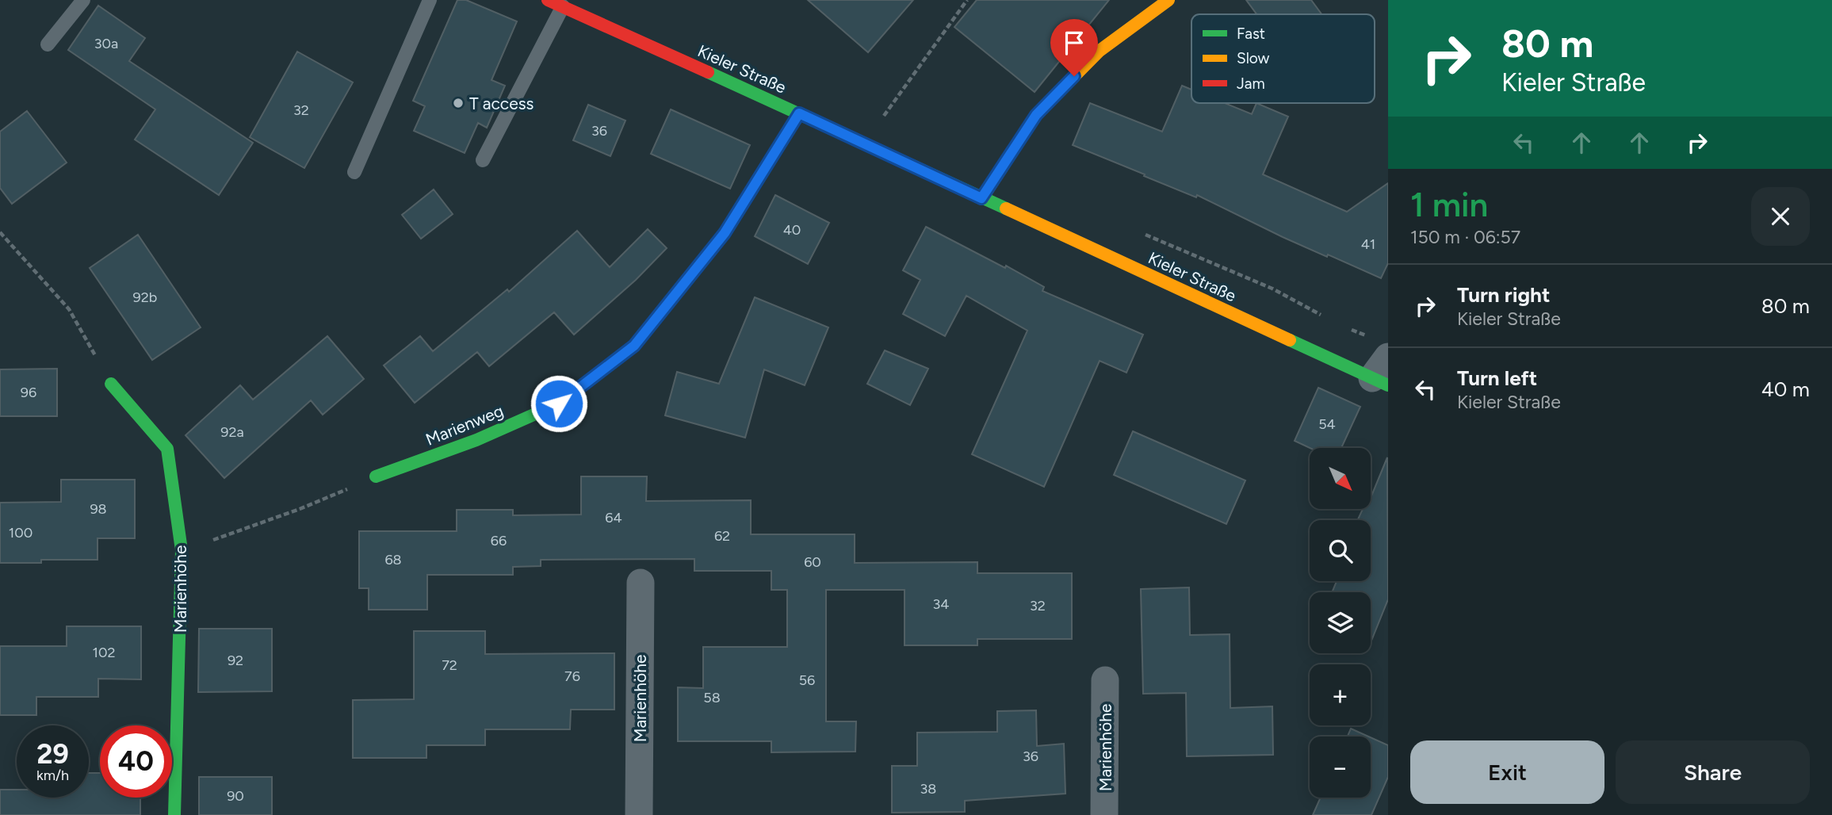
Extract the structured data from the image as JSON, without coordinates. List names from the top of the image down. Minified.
{"streets":{"street":["Kieler Straße","Marienweg","Marienhöhe"]},"crossings":[["Kieler Straße","Marienweg"]],"places":["T access"],"house_numbers":["30a","32","36","40","41","92b","96","54","92a","98","64","100","62","66","68","60","34","32","102","92","72","76","56","58","36","38","90"],"legend":["Fast","Slow","Jam"],"north":"bottom right","page":{"turn":["80 m","Kieler Straße"],"heading":["1 min","150 m · 06:57"],"list":[{"name":"Turn right","note":"Kieler Straße","value":"80 m"},{"name":"Turn left","note":"Kieler Straße","value":"40 m"}],"map_buttons":["+","−"],"speed":"29 km/h","limit":"40","buttons":["Exit","Share"]}}
